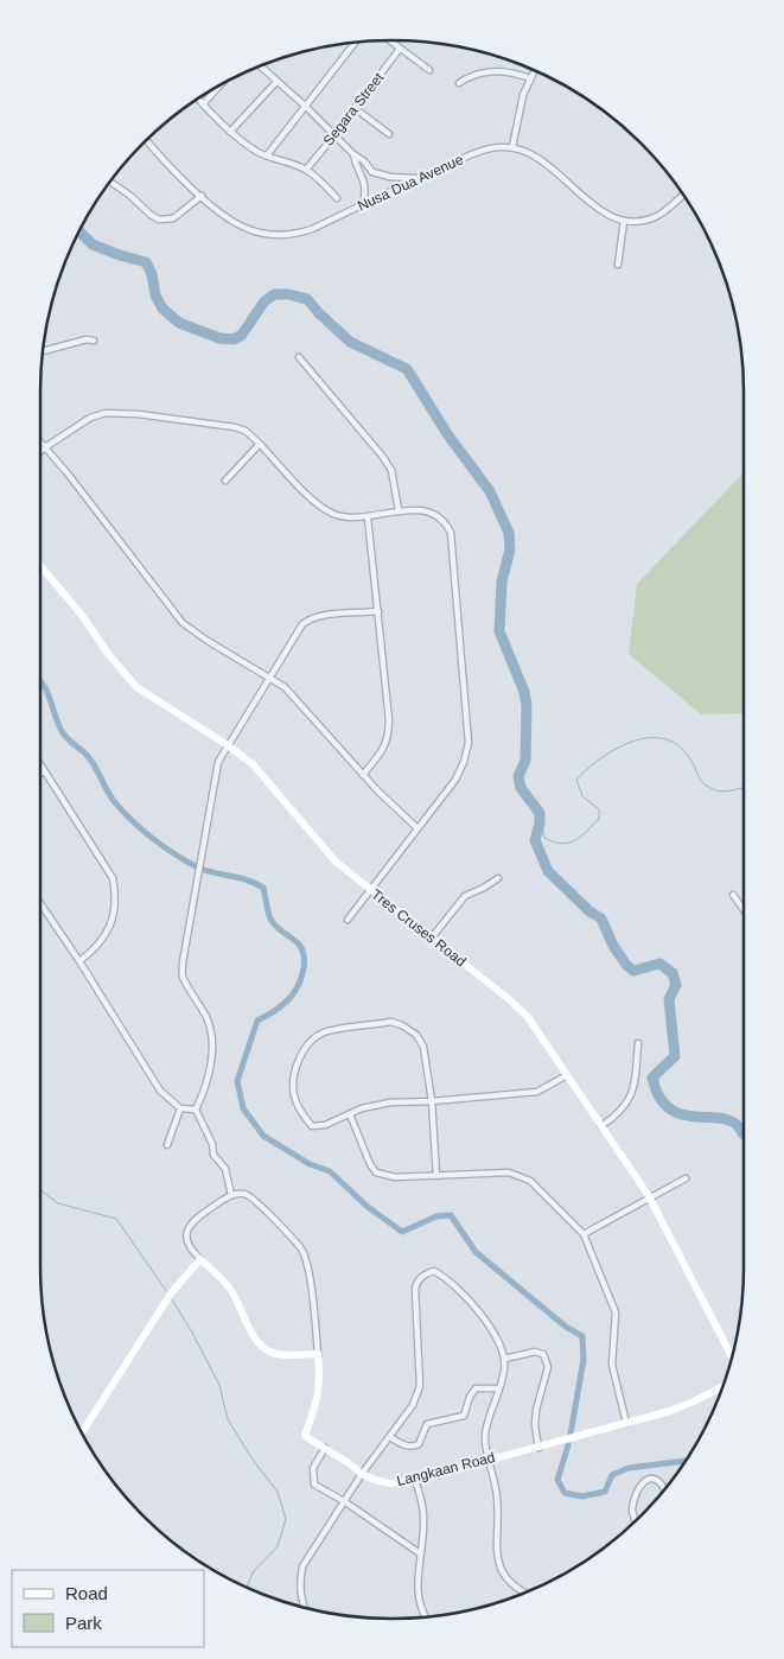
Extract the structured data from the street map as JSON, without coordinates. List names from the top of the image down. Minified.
{"streets":{"main road":["Tres Cruses Road","Langkaan Road"],"street":["Segara Street","Nusa Dua Avenue"]},"legend":["Road","Park"]}
